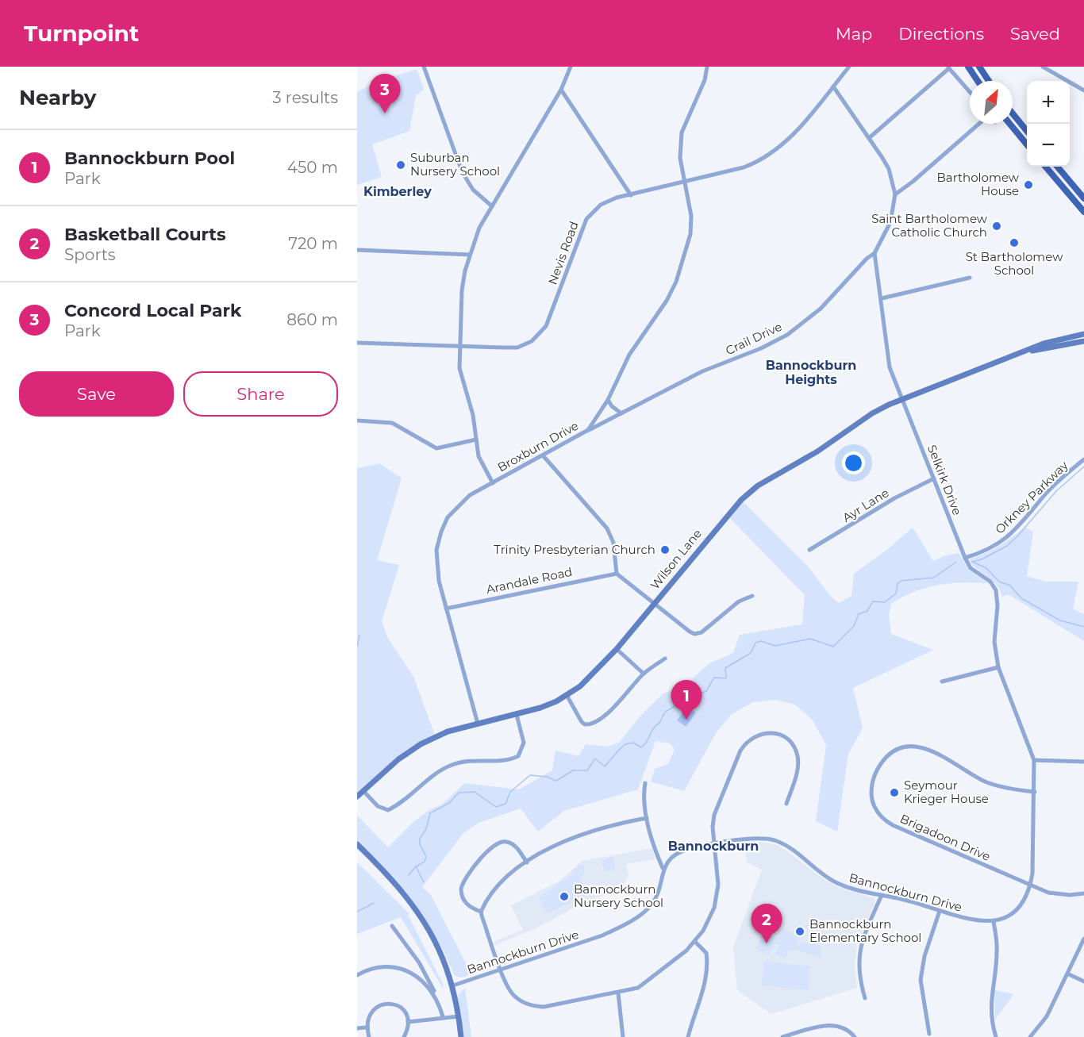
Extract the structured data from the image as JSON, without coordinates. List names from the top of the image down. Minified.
{"streets":{"main road":["Wilson Lane"],"street":["Nevis Road","Crail Drive","Broxburn Drive","Selkirk Drive","Orkney Parkway","Ayr Lane","Arandale Road","Brigadoon Drive","Bannockburn Drive"]},"crossings":[["Nevis Road","Broxburn Drive"],["Crail Drive","Broxburn Drive"],["Crail Drive","Selkirk Drive"],["Broxburn Drive","Wilson Lane"],["Broxburn Drive","Arandale Road"],["Selkirk Drive","Orkney Parkway"],["Selkirk Drive","Ayr Lane"],["Selkirk Drive","Wilson Lane"],["Selkirk Drive","Brigadoon Drive"]],"districts":["Kimberley","Bannockburn Heights","Bannockburn"],"places":["Suburban Nursery School","Bartholomew House","Saint Bartholomew Catholic Church","St Bartholomew School","Trinity Presbyterian Church","Seymour Krieger House","Bannockburn Nursery School","Bannockburn Elementary School"],"north":"top right","page":{"header":"Turnpoint","nav":["Map","Directions","Saved"],"heading":["Nearby","3 results"],"pins":["3","1","2"],"map_buttons":["+","−"],"list":[{"mark":"1","name":"Bannockburn Pool","note":"Park","value":"450 m"},{"mark":"2","name":"Basketball Courts","note":"Sports","value":"720 m"},{"mark":"3","name":"Concord Local Park","note":"Park","value":"860 m"}],"buttons":["Save","Share"]}}
